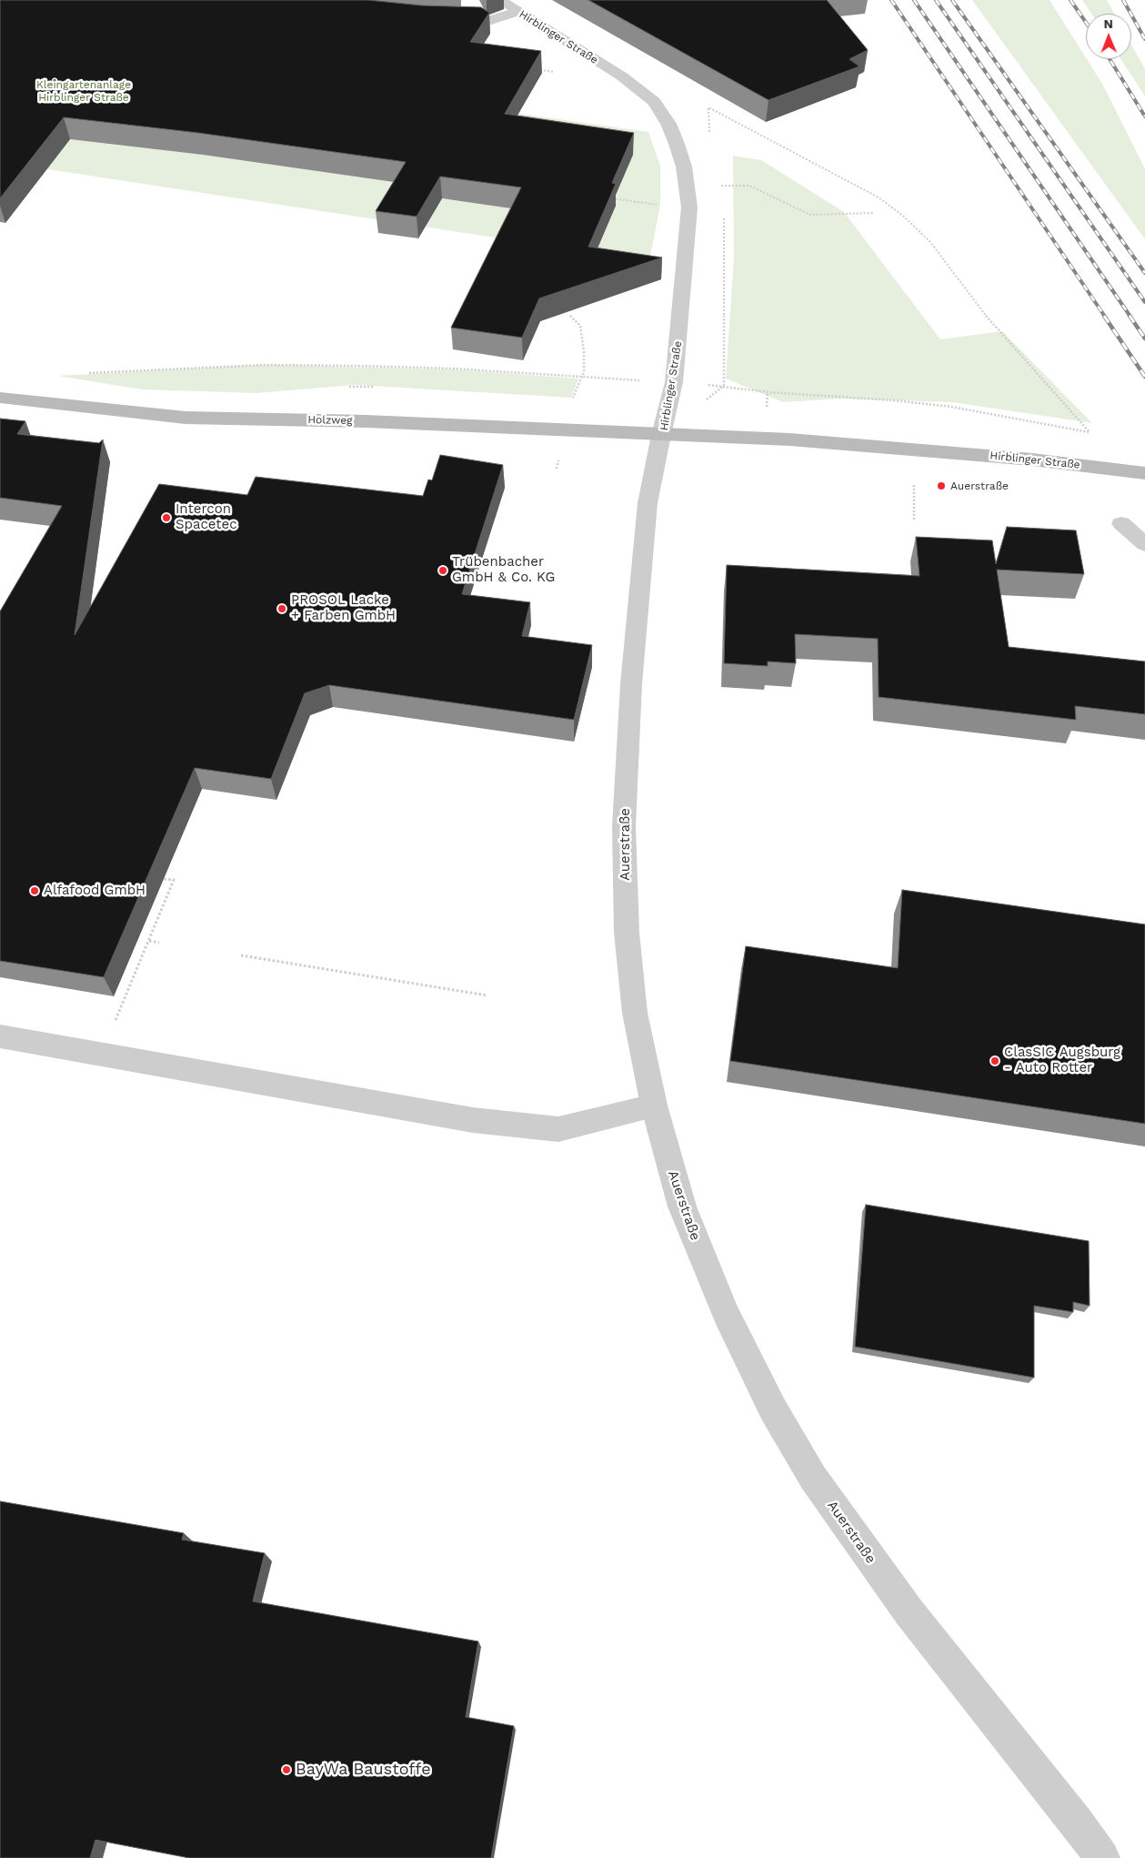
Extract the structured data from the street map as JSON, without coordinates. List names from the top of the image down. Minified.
{"streets":{"main road":["Hirblinger Straße","Holzweg"],"street":["Auerstraße"]},"crossings":[["Hirblinger Straße","Holzweg"],["Hirblinger Straße","Auerstraße"],["Holzweg","Auerstraße"]],"parks":["Kleingartenanlage Hirblinger Straße"],"places":["Auerstraße","Intercon Spacetec","Trübenbacher GmbH & Co. KG","PROSOL Lacke + Farben GmbH","Alfafood GmbH","ClasSIC Augsburg - Auto Rotter","BayWa Baustoffe"],"north":"top"}
